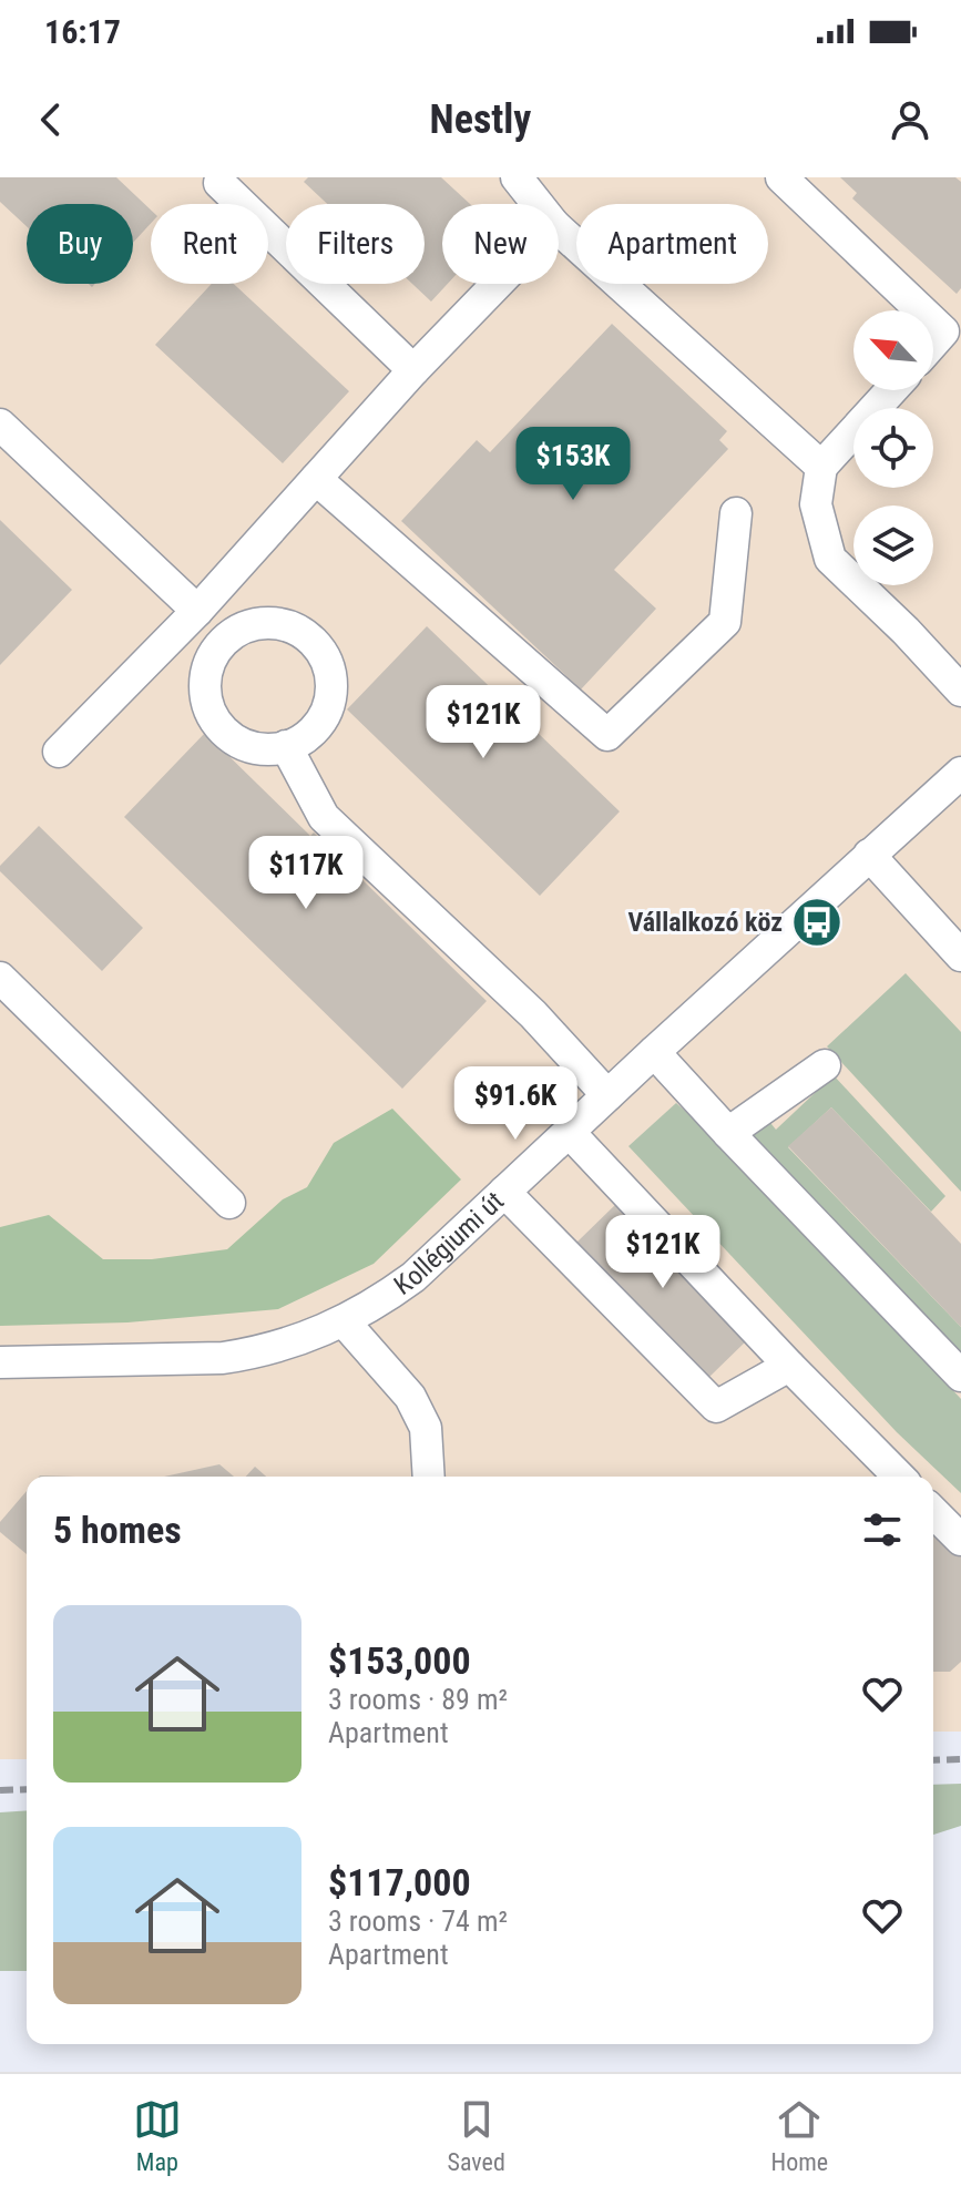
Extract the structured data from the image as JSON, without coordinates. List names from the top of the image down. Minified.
{"streets":{"street":["Kollégiumi út"]},"places":{"bus stop":["Vállalkozó köz"]},"north":"top left","page":{"status":"16:17","header":"Nestly","chip":["Buy","Rent","Filters","New","Apartment"],"price":["$153K","$121K","$117K","$91.6K","$121K"],"heading":"5 homes","list":[{"name":"$153,000","note":"3 rooms · 89 m² · Apartment"},{"name":"$117,000","note":"3 rooms · 74 m² · Apartment"}],"tabs":["Map","Saved","Home"]}}
